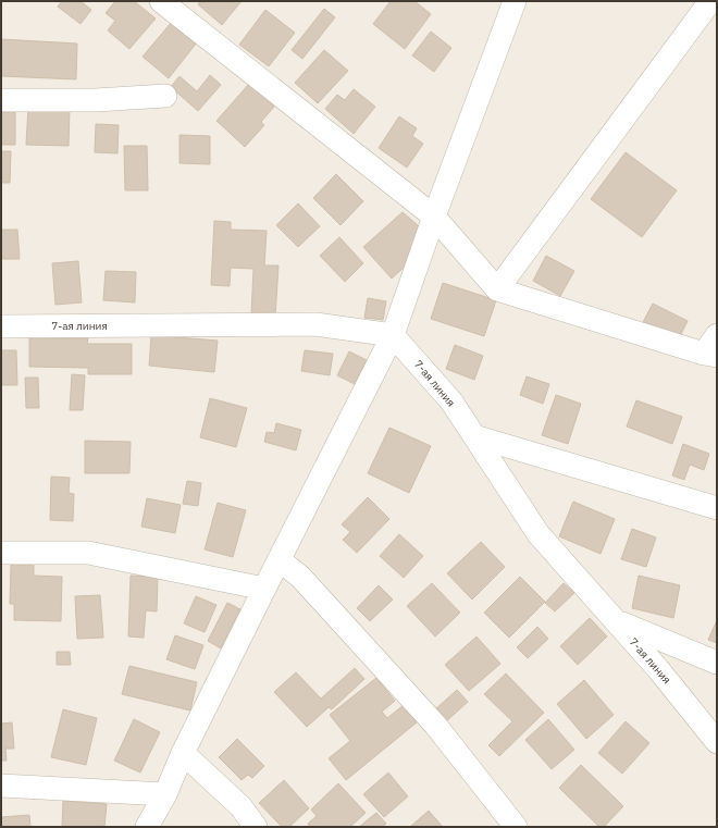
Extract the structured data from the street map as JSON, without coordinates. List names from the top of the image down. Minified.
{"streets":{"street":["7-ая линия"]}}
